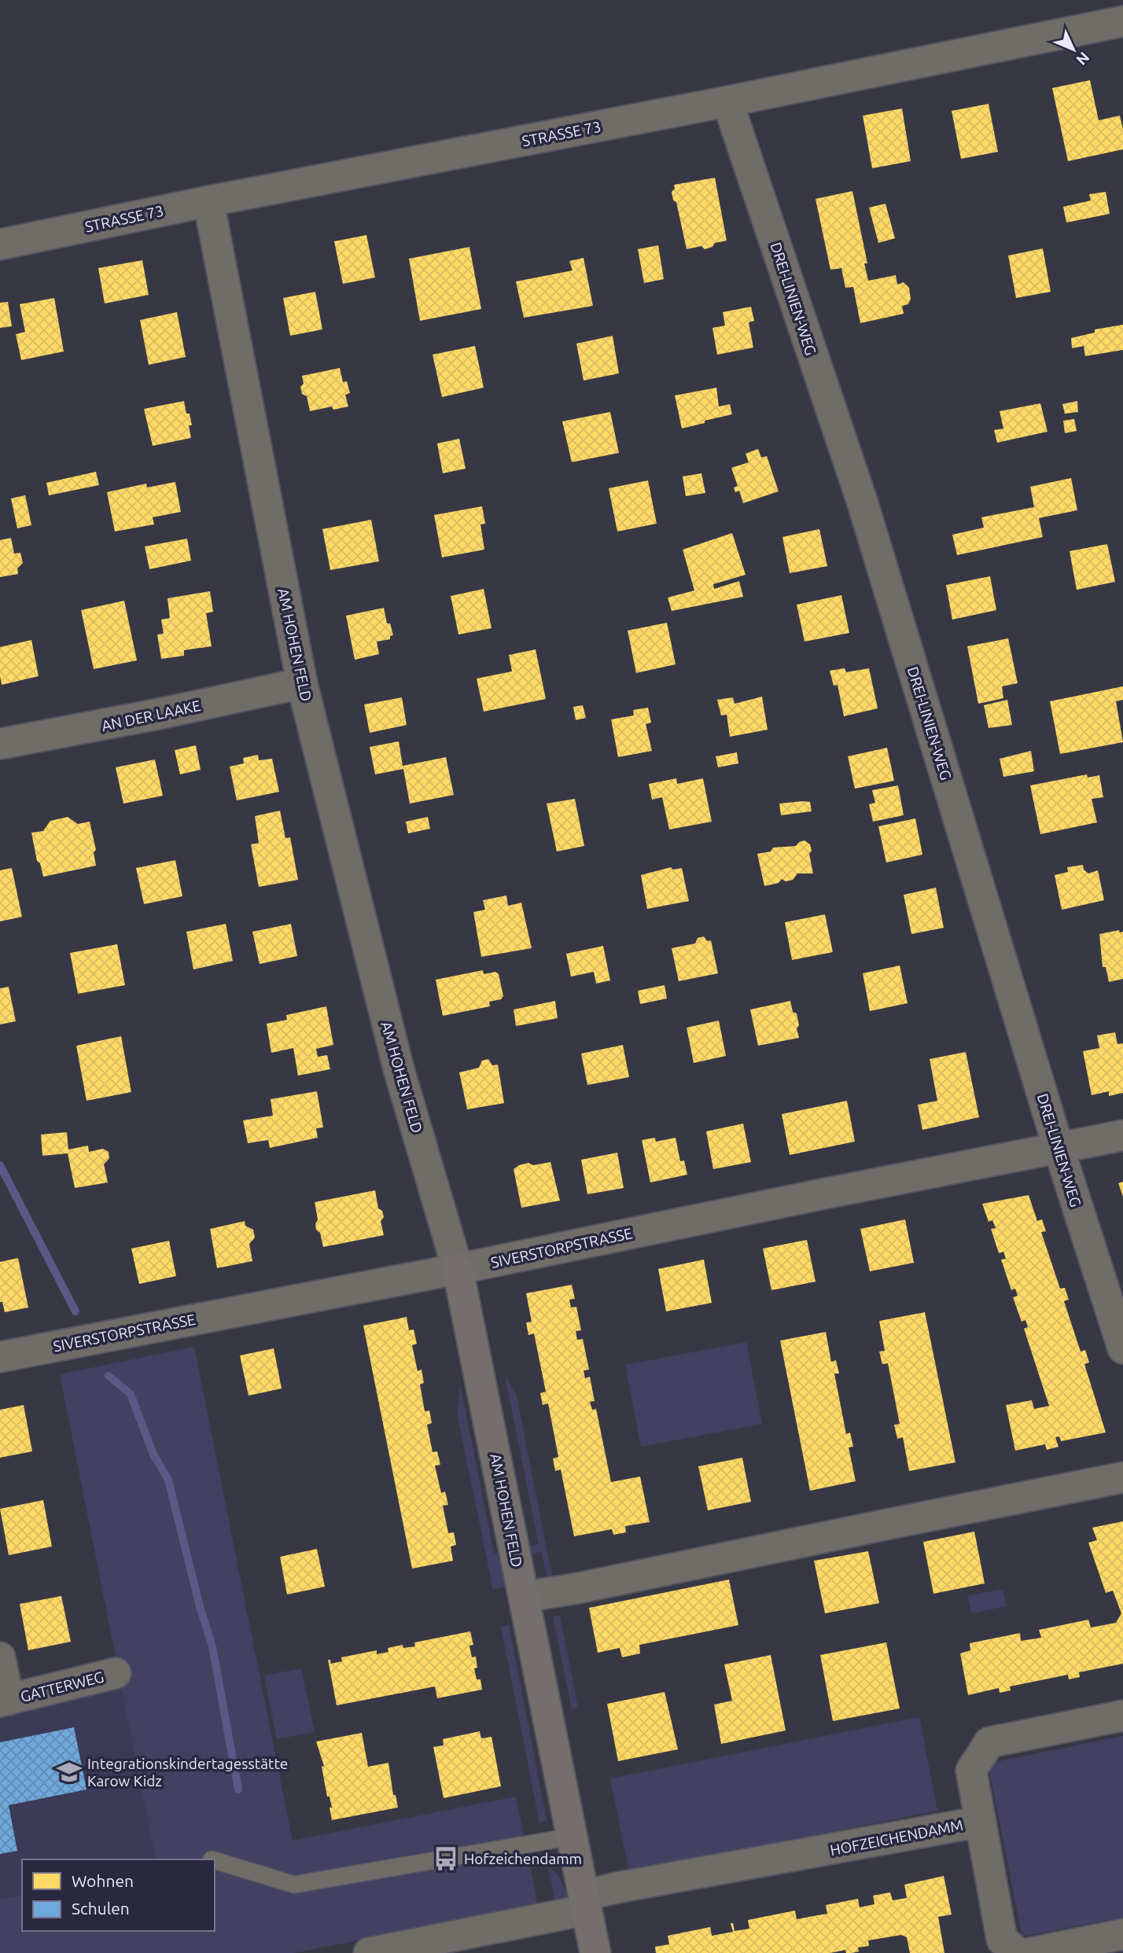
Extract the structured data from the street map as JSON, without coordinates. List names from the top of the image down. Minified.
{"streets":{"street":["STRASSE 73","DREI-LINIEN-WEG","AM HOHEN FELD","AN DER LAAKE","SIVERSTORPSTRASSE","GATTERWEG","HOFZEICHENDAMM"]},"crossings":[["STRASSE 73","DREI-LINIEN-WEG"],["STRASSE 73","AM HOHEN FELD"],["DREI-LINIEN-WEG","SIVERSTORPSTRASSE"],["AM HOHEN FELD","AN DER LAAKE"],["AM HOHEN FELD","SIVERSTORPSTRASSE"],["AM HOHEN FELD","HOFZEICHENDAMM"]],"places":{"school or university":["Integrationskindertagesstätte Karow Kidz"],"bus stop":["Hofzeichendamm"]},"legend":["Wohnen","Schulen"],"north":"bottom right"}
